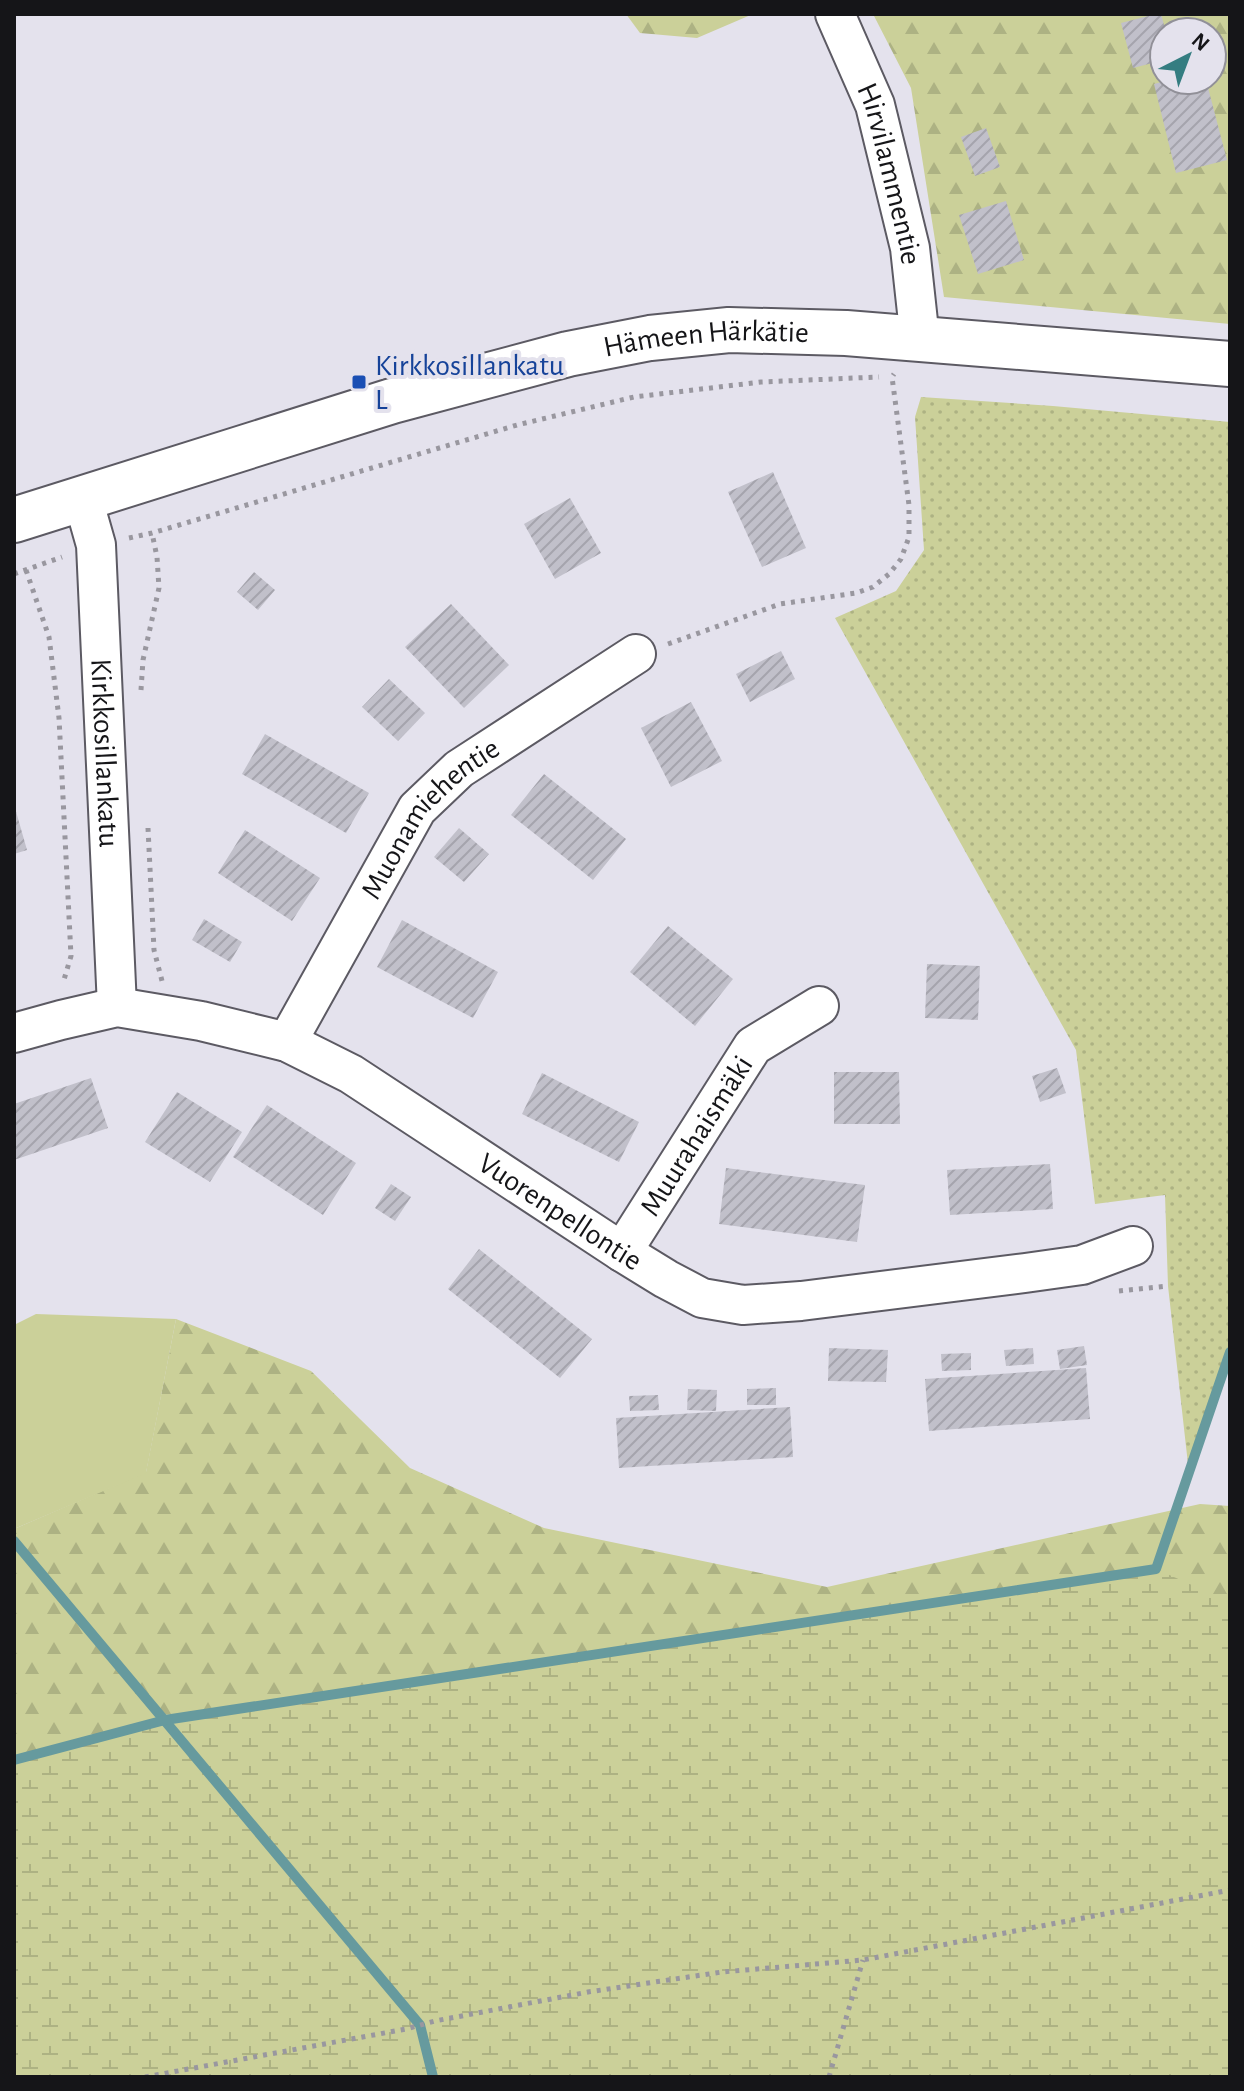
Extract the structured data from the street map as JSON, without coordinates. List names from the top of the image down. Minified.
{"streets":{"main road":["Hämeen Härkätie"],"street":["Hirvilammentie","Kirkkosillankatu","Muonamiehentie","Muurahaismäki","Vuorenpellontie"]},"crossings":[["Hirvilammentie","Hämeen Härkätie"],["Hämeen Härkätie","Kirkkosillankatu"],["Hämeen Härkätie","Muonamiehentie"],["Kirkkosillankatu","Vuorenpellontie"],["Muonamiehentie","Vuorenpellontie"],["Muurahaismäki","Vuorenpellontie"]],"places":{"transit":["Kirkkosillankatu L"]},"north":"top right"}
